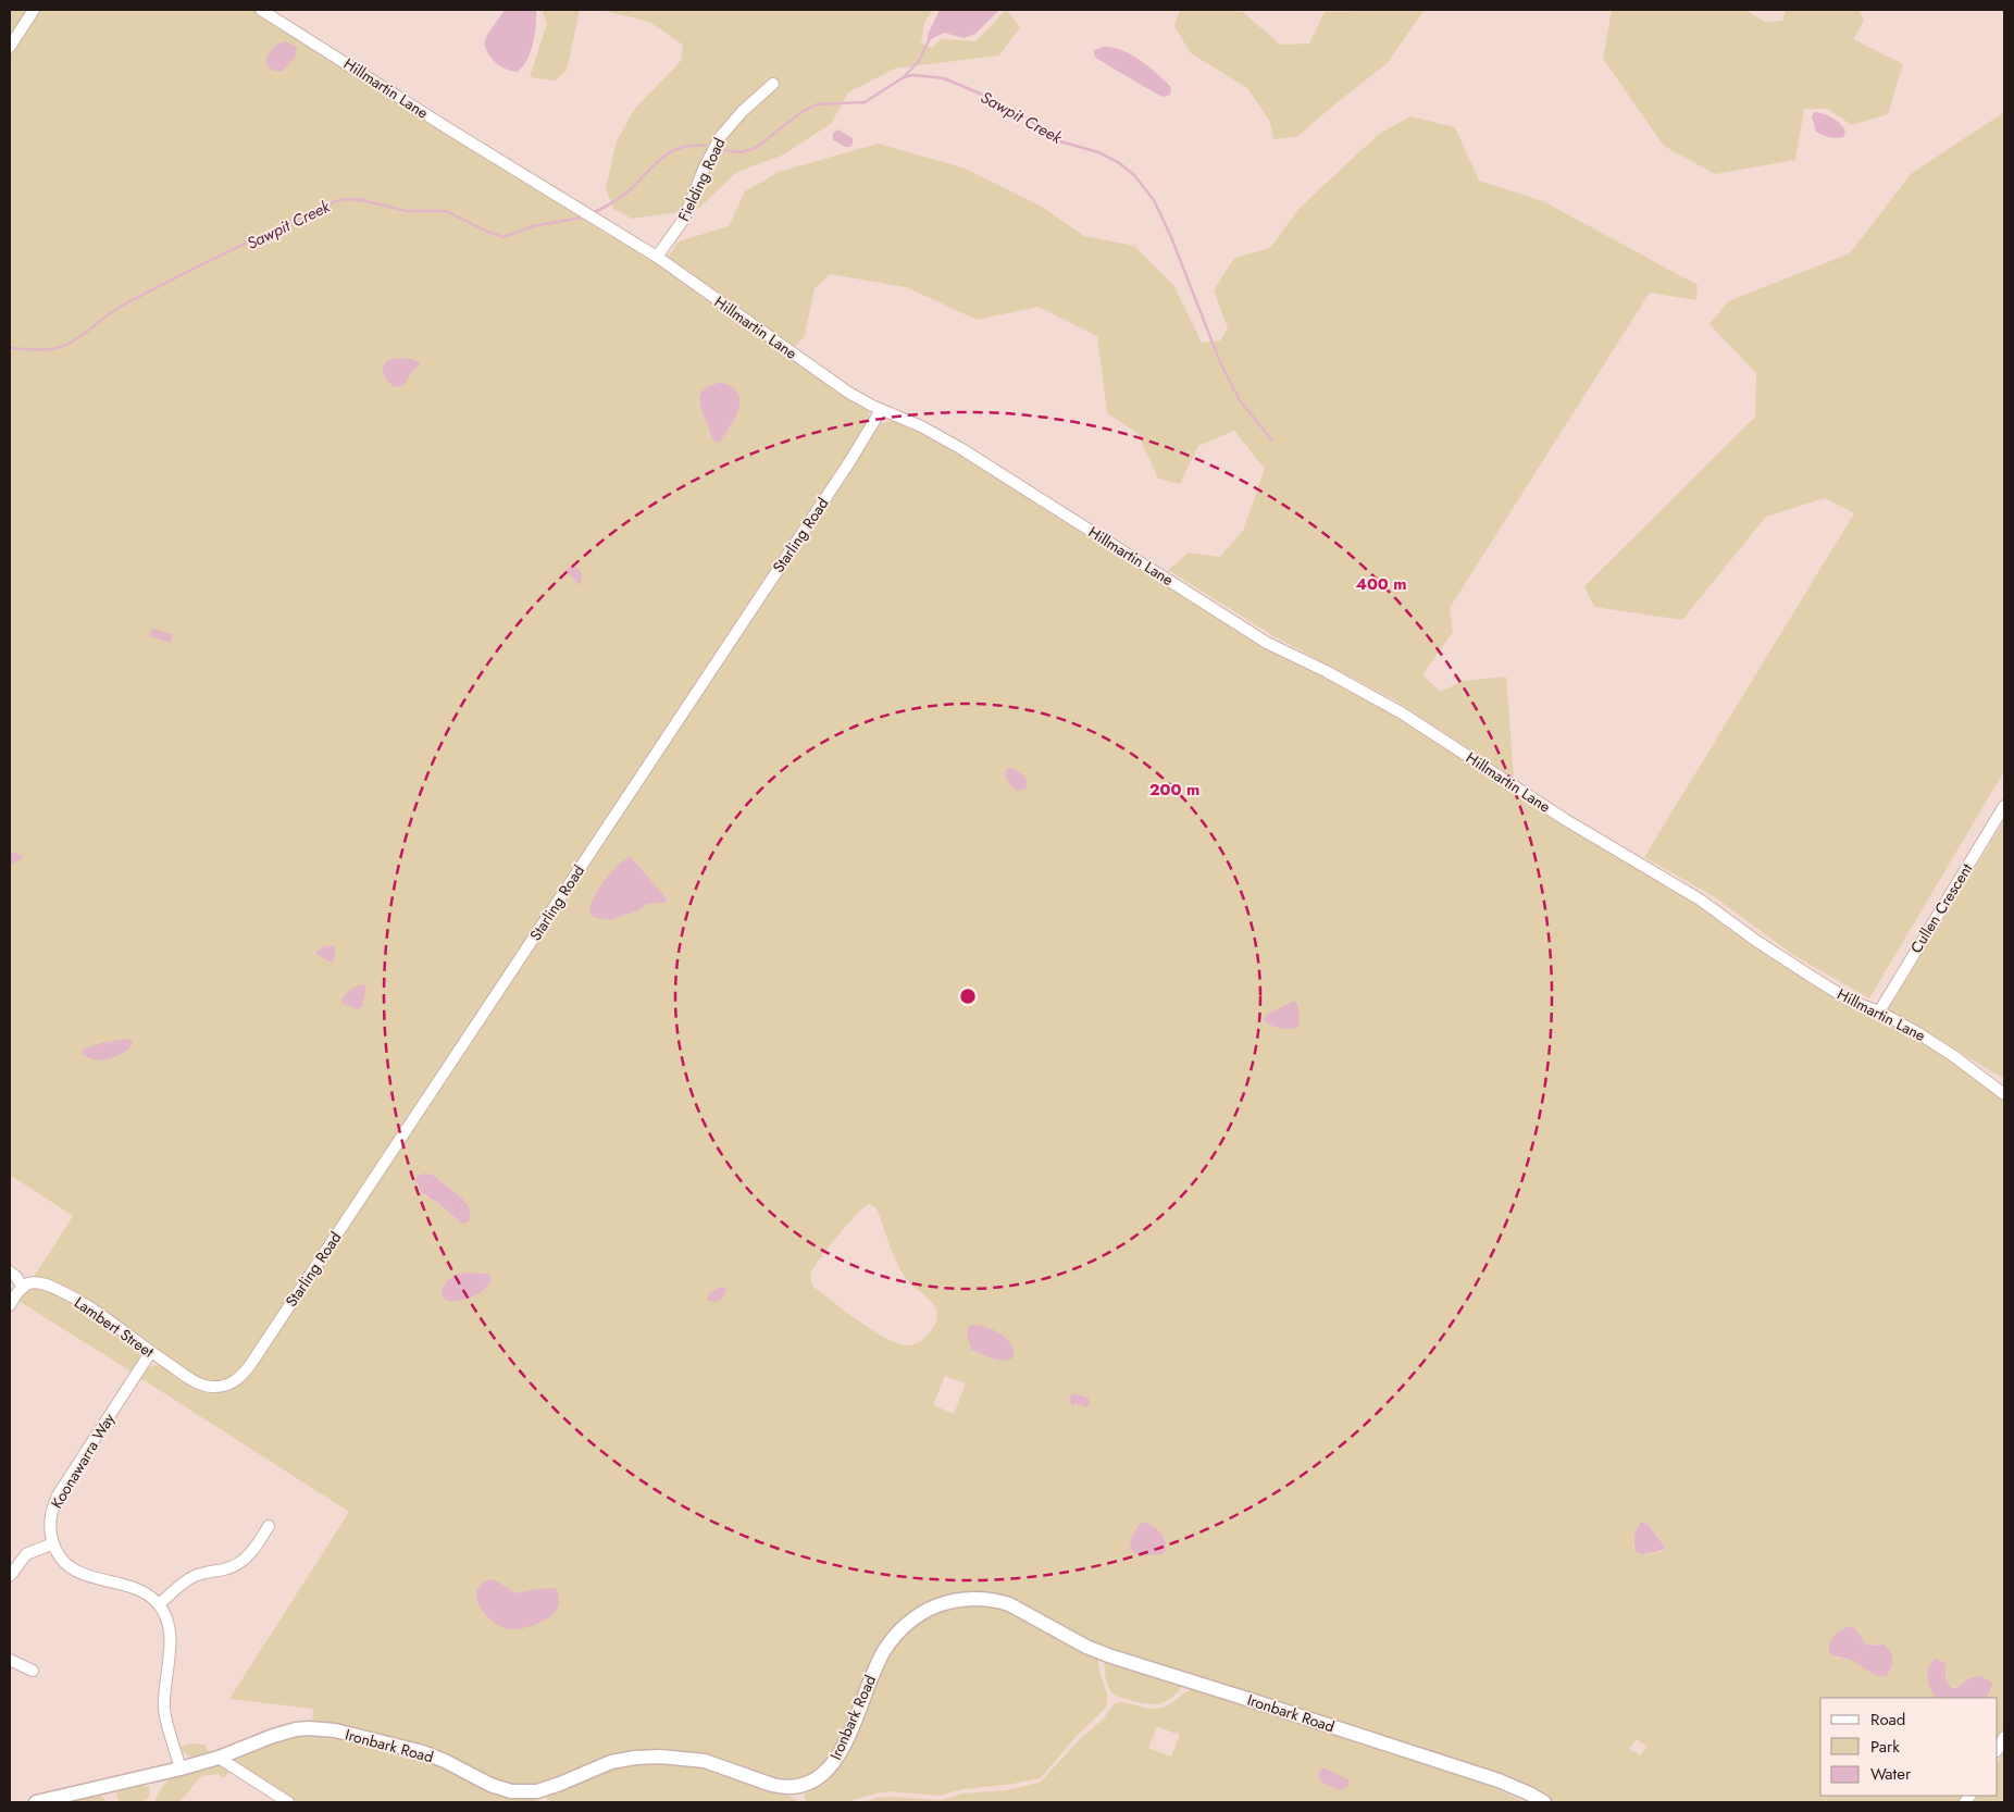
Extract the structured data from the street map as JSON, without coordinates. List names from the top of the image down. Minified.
{"streets":{"street":["Hillmartin Lane","Fielding Road","Starling Road","Cullen Crescent","Lambert Street","Koonawarra Way","Ironbark Road"]},"crossings":[["Hillmartin Lane","Fielding Road"],["Hillmartin Lane","Starling Road"],["Hillmartin Lane","Cullen Crescent"],["Starling Road","Lambert Street"],["Lambert Street","Koonawarra Way"]],"water":["Sawpit Creek"],"legend":["Road","Park","Water"],"rings":["400 m","200 m"]}
